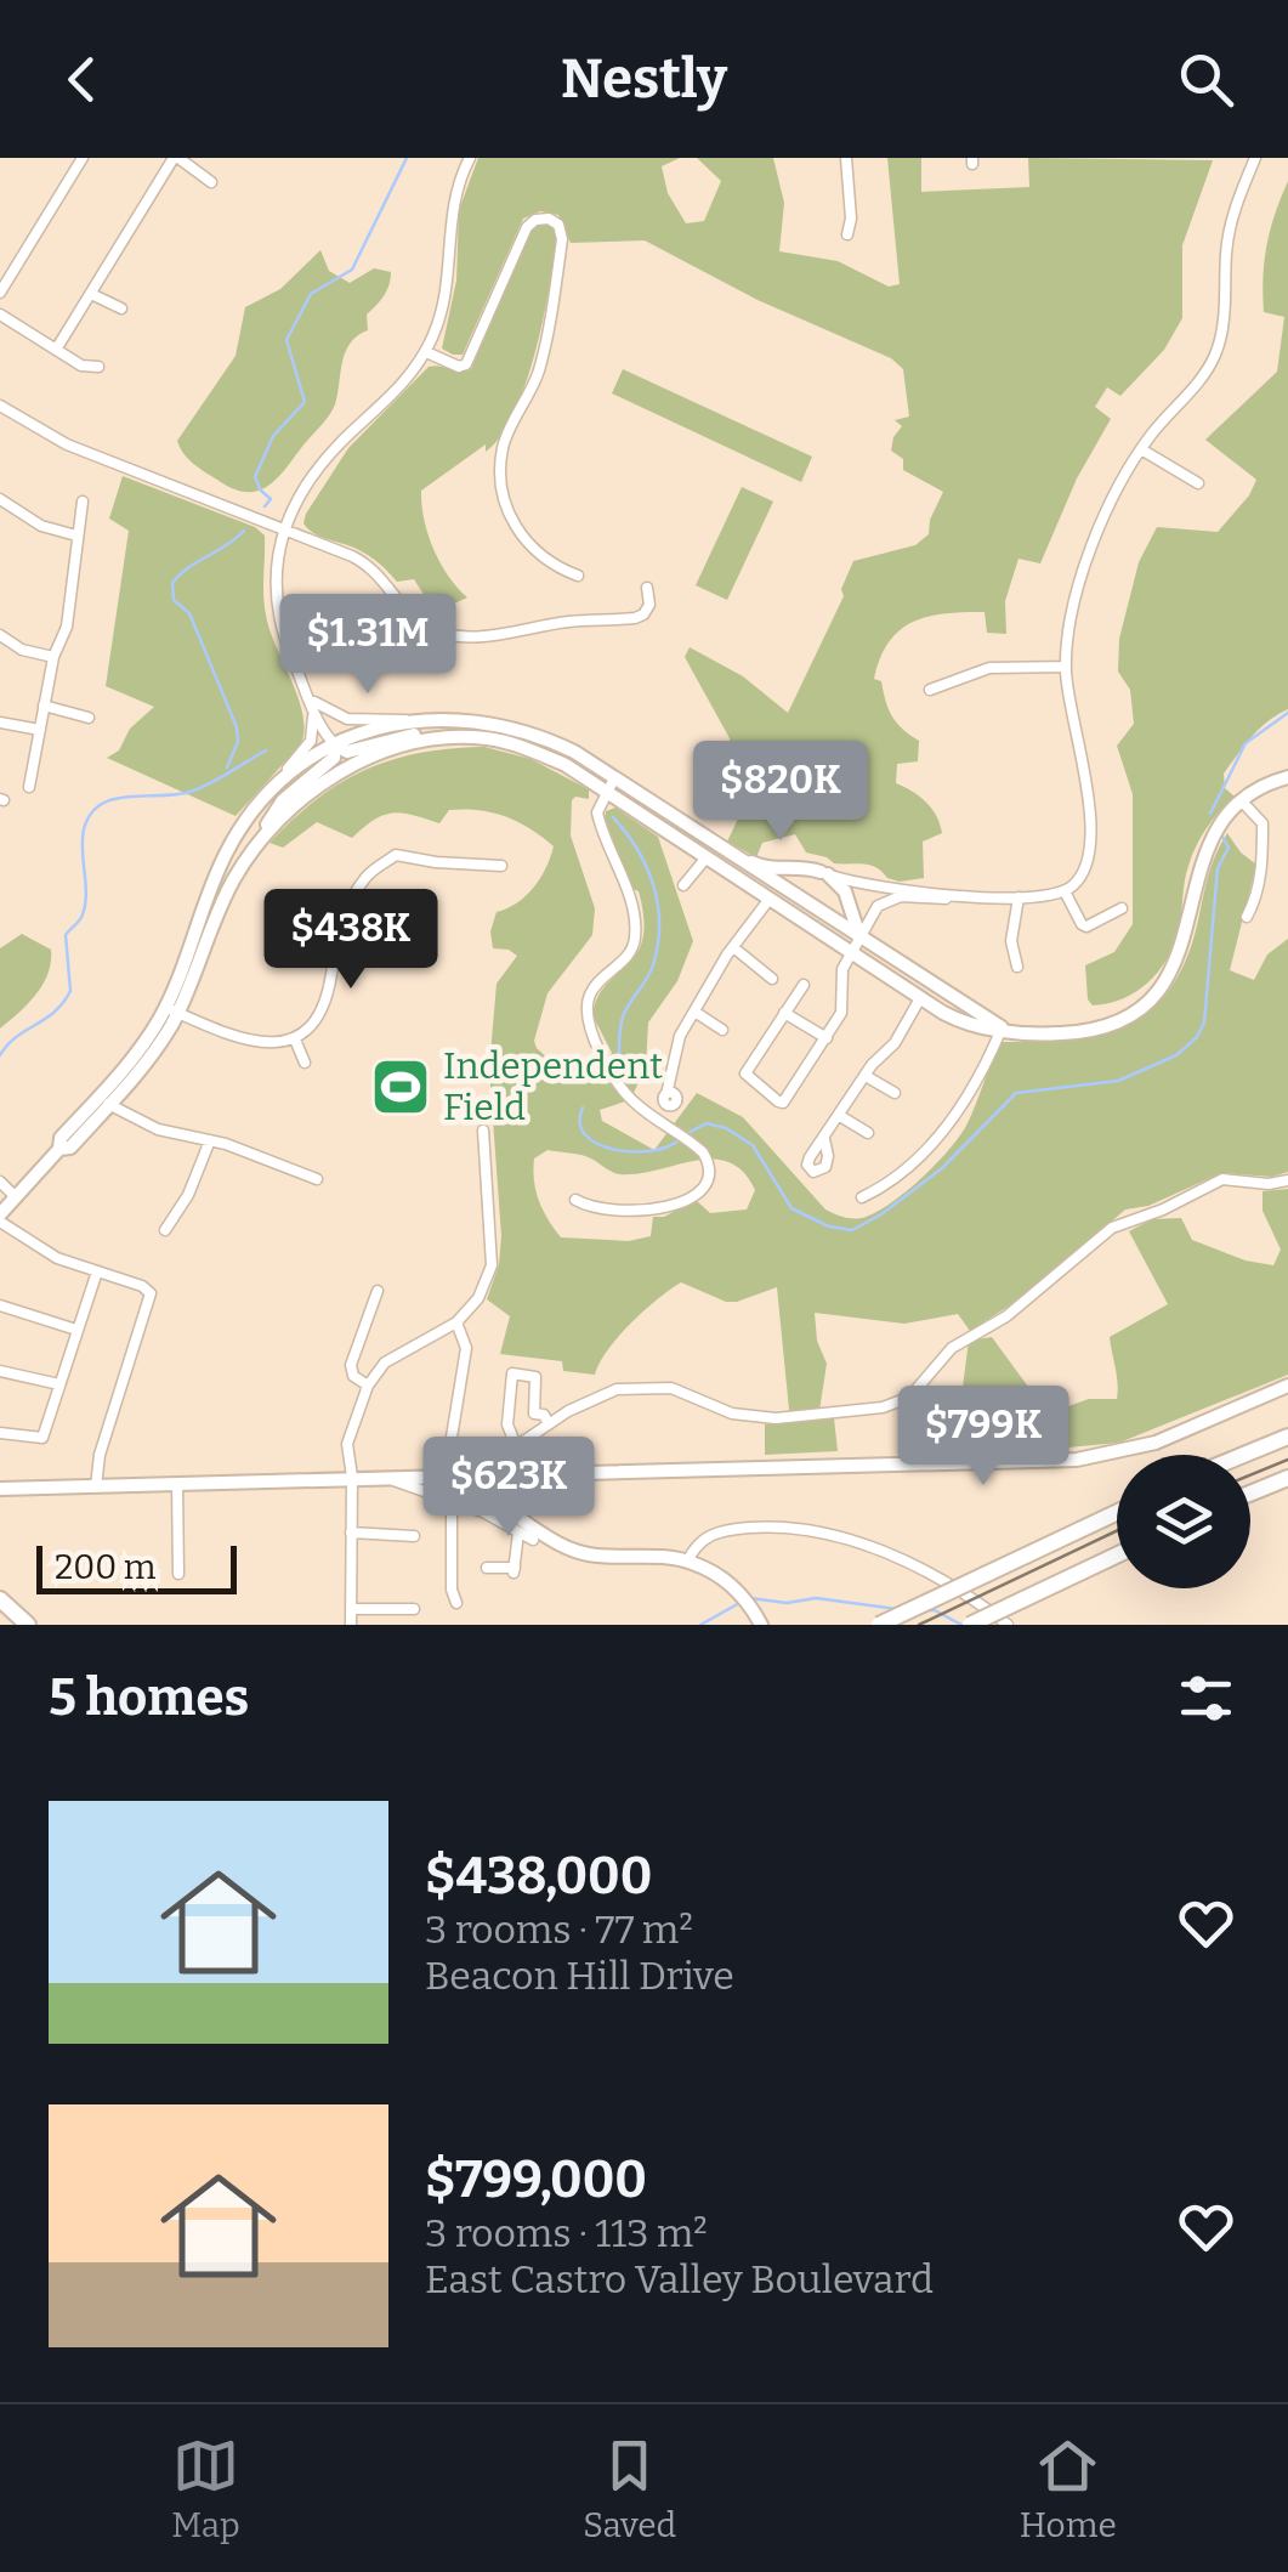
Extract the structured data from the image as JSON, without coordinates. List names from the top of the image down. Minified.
{"places":{"sports":["Independent Field"]},"scale_bar":"200 m","page":{"header":"Nestly","price":["$1.31M","$820K","$438K","$799K","$623K"],"scale":"200 m","heading":"5 homes","list":[{"name":"$438,000","note":"3 rooms · 77 m² · Beacon Hill Drive"},{"name":"$799,000","note":"3 rooms · 113 m² · East Castro Valley Boulevard"}],"tabs":["Map","Saved","Home"]}}
